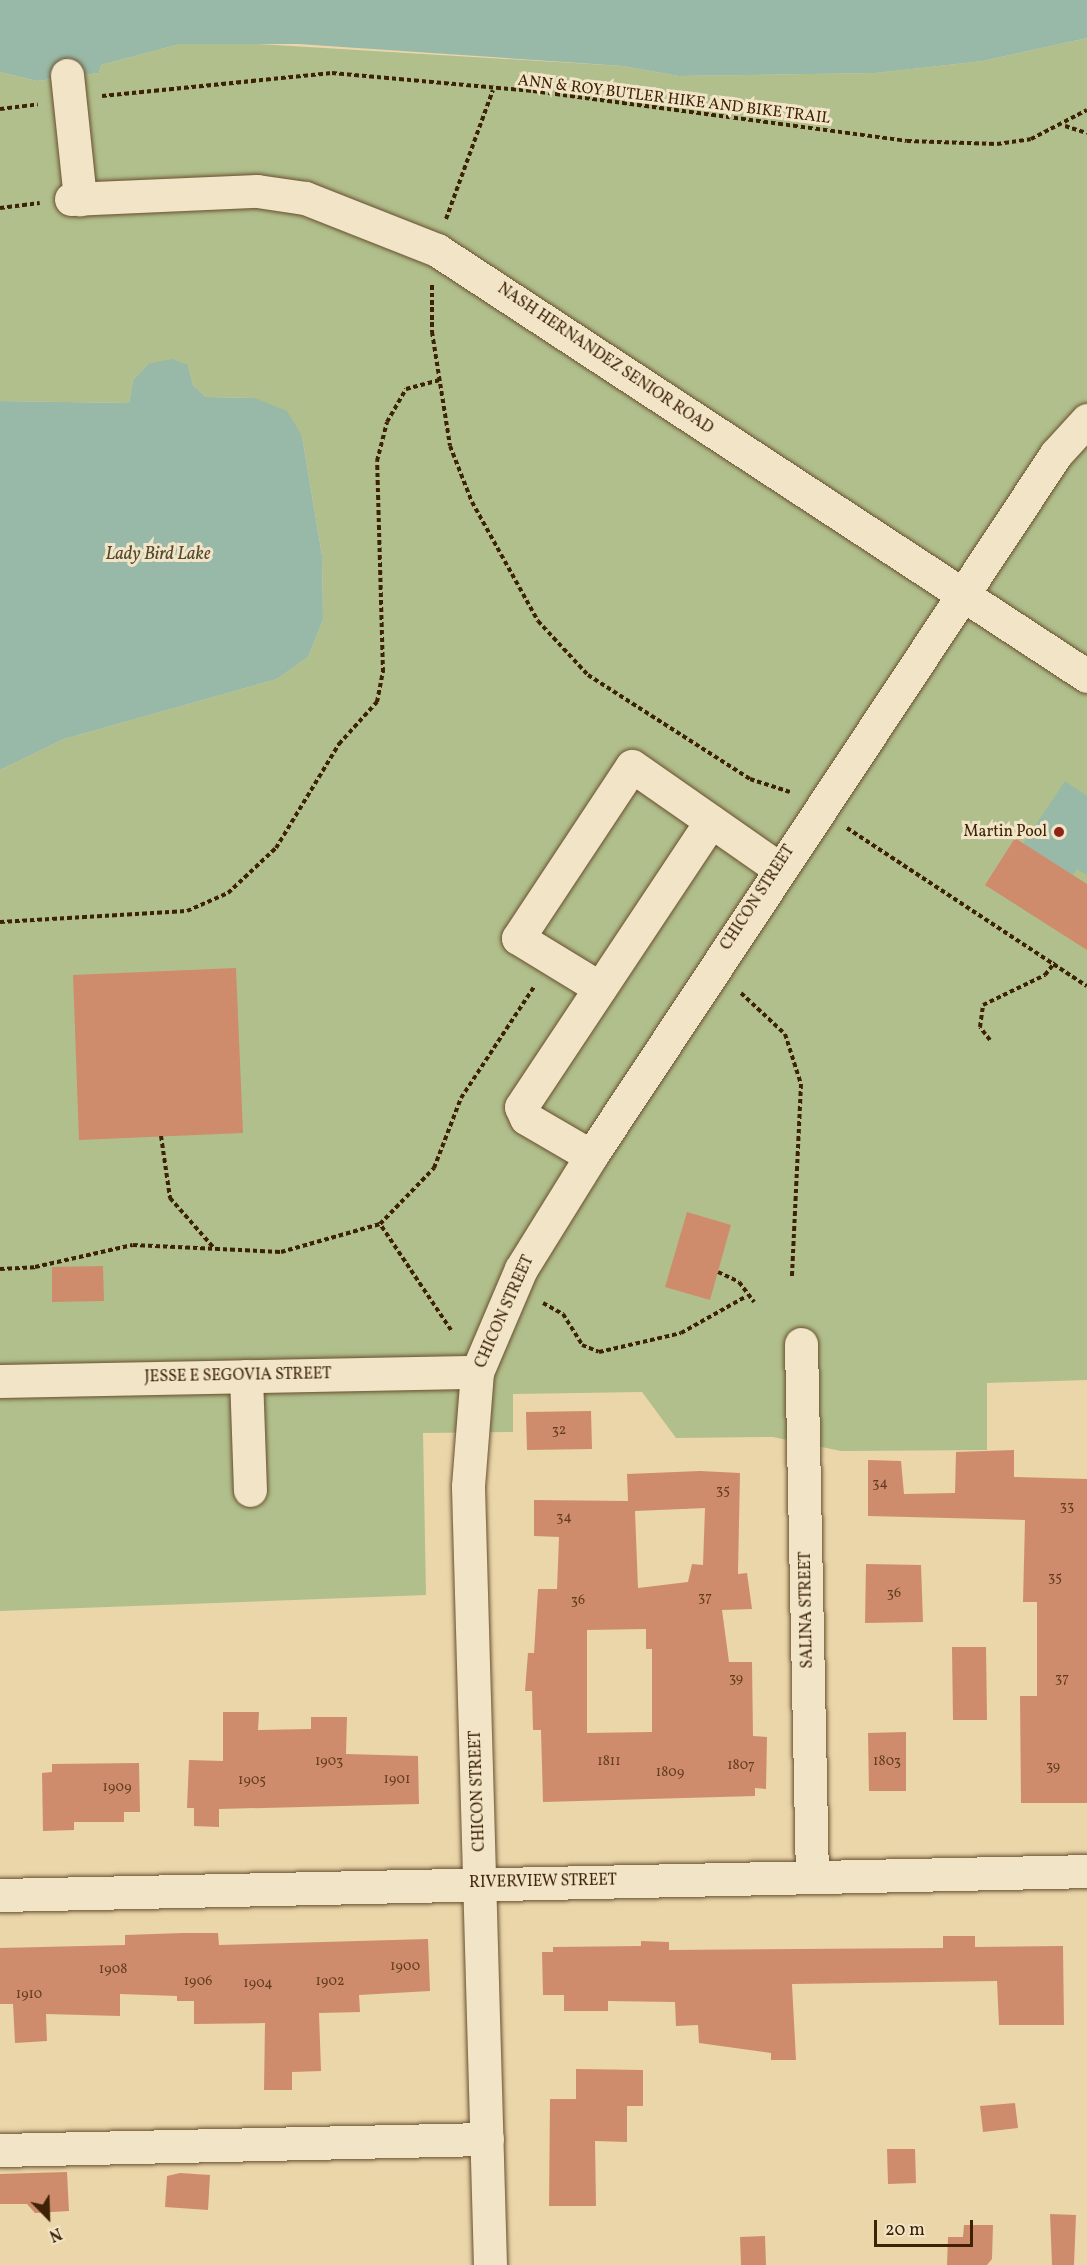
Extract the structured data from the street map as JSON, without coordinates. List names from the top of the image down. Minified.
{"streets":{"street":["NASH HERNANDEZ SENIOR ROAD","CHICON STREET","JESSE E SEGOVIA STREET","SALINA STREET","RIVERVIEW STREET"],"path":["ANN & ROY BUTLER HIKE AND BIKE TRAIL"]},"crossings":[["NASH HERNANDEZ SENIOR ROAD","CHICON STREET"],["CHICON STREET","JESSE E SEGOVIA STREET"],["CHICON STREET","RIVERVIEW STREET"],["SALINA STREET","RIVERVIEW STREET"]],"water":["Lady Bird Lake"],"places":["Martin Pool"],"house_numbers":["32","34","35","33","34","35","36","37","36","39","37","1903","1811","1803","1807","39","1809","1901","1905","1909","1900","1908","1906","1902","1904","1910"],"scale_bar":"20 m","north":"bottom right"}
